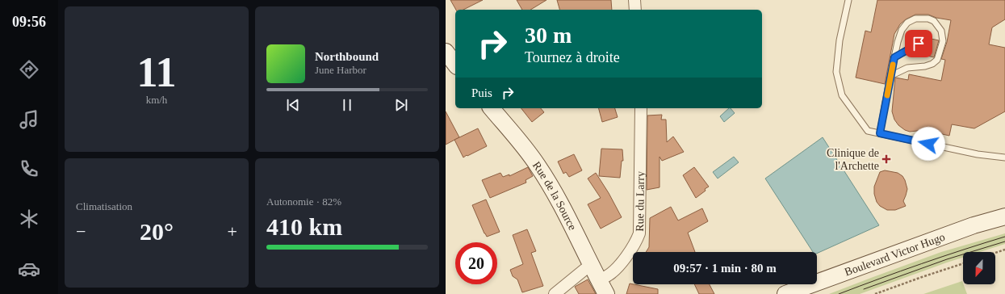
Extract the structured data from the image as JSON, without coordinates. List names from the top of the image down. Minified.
{"streets":{"main road":["Rue de la Source","Boulevard Victor Hugo"],"street":["Rue du Larry"]},"crossings":[["Rue de la Source","Rue du Larry"]],"places":{"health":["Clinique de l'Archette"]},"north":"bottom","page":{"tabs":"09:56","tile":[["11","km/h"],"Climatisation",["Autonomie · 82%","410 km"]],"turn":["30 m","Tournez à droite"],"song":["Northbound","June Harbor"],"then":"Puis","heat":["−","20°","+"],"limit":"20","trip":"09:57 · 1 min · 80 m"}}
